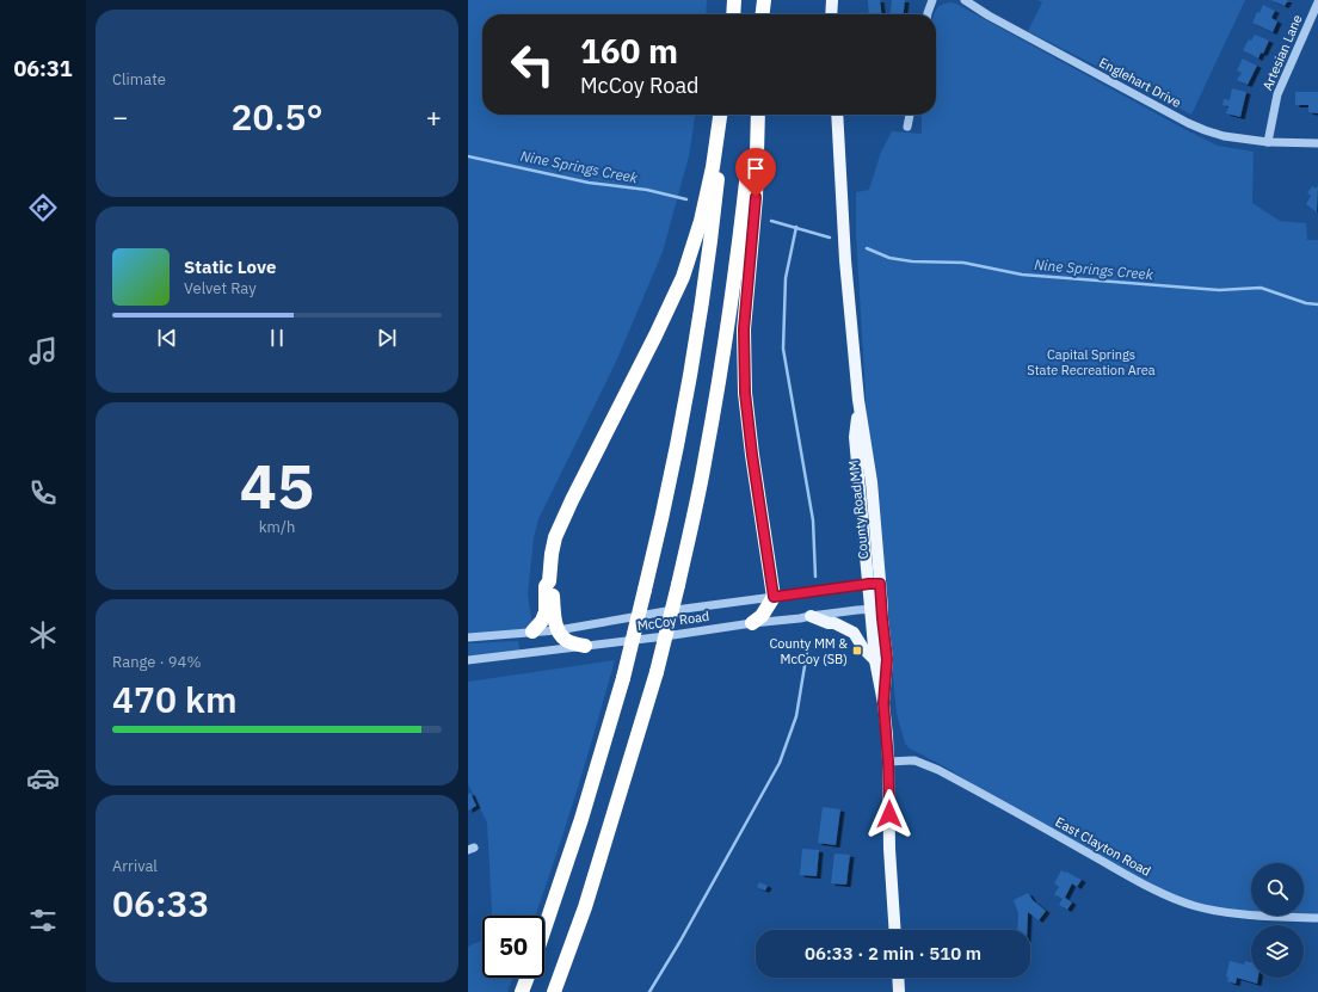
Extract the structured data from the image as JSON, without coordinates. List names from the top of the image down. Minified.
{"streets":{"main road":["County Road MM"],"street":["Artesian Lane","Englehart Drive","McCoy Road","East Clayton Road"]},"crossings":[["Artesian Lane","Englehart Drive"],["County Road MM","McCoy Road"],["County Road MM","East Clayton Road"]],"water":["Nine Springs Creek"],"parks":["Capital Springs State Recreation Area"],"places":{"transit":["County MM & McCoy (SB)"]},"page":{"tabs":"06:31","tile":["Climate",["45","km/h"],["Range · 94%","470 km"],["Arrival","06:33"]],"turn":["160 m","McCoy Road"],"heat":["−","20.5°","+"],"song":["Static Love","Velvet Ray"],"limit":"50","trip":"06:33 · 2 min · 510 m"}}
